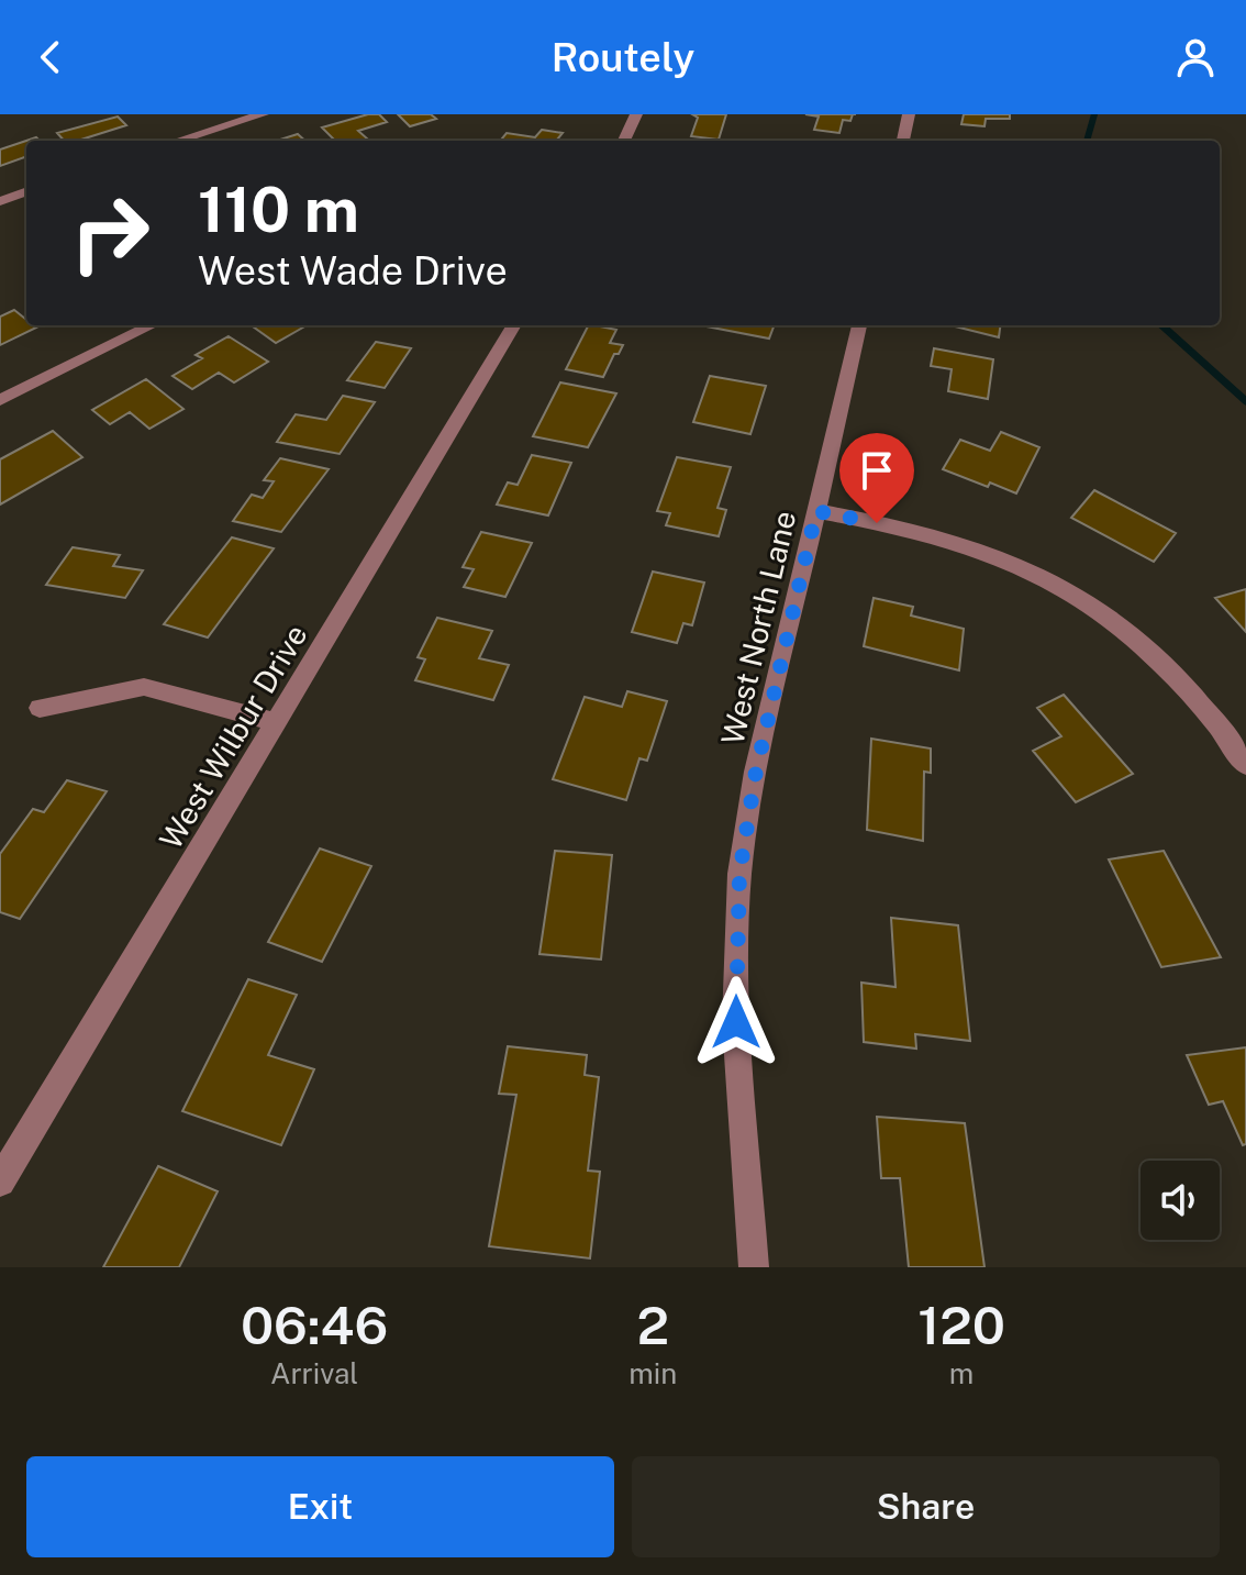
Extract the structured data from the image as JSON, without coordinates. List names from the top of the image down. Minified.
{"streets":{"street":["West North Lane","West Wilbur Drive"]},"page":{"header":"Routely","turn":["110 m","West Wade Drive"],"eta":["06:46","Arrival","2","min","120","m"],"buttons":["Exit","Share"]}}
